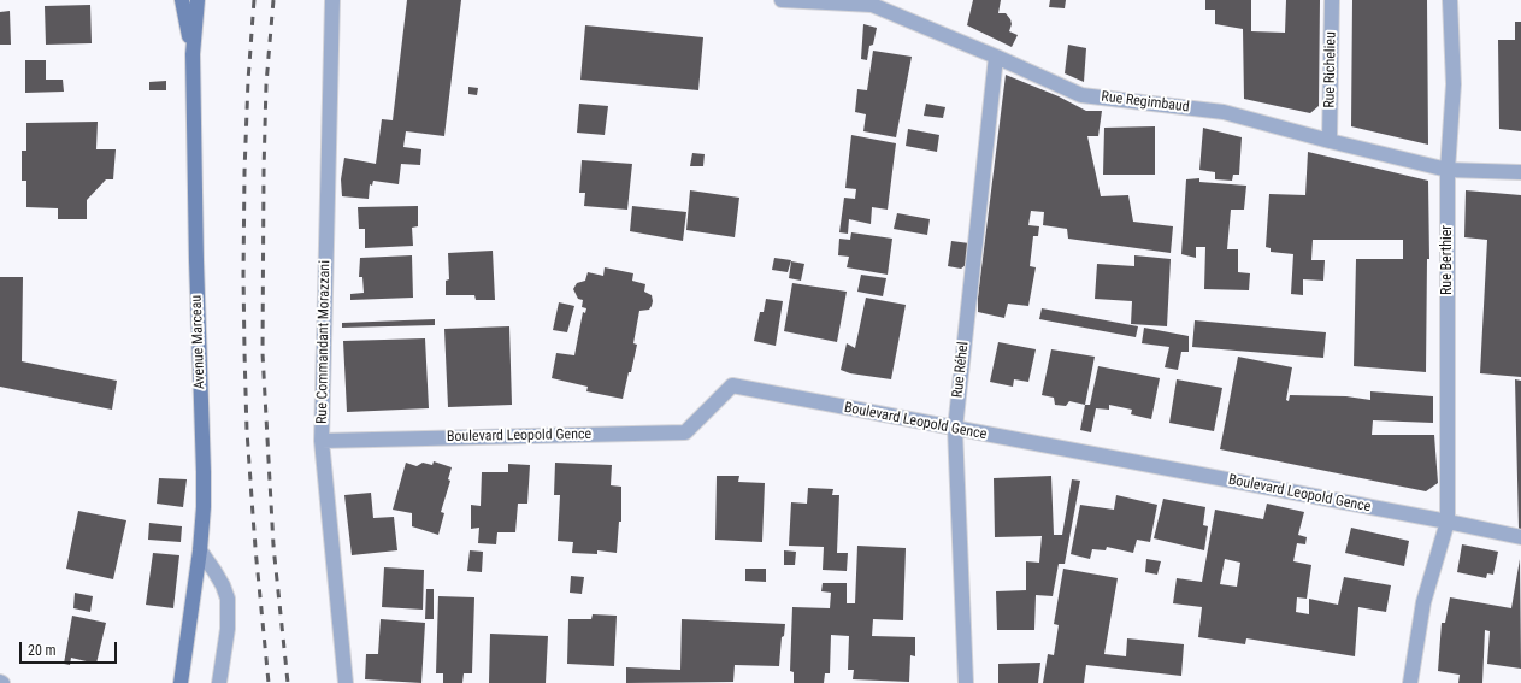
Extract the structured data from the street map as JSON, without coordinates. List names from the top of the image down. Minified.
{"streets":{"street":["Rue Richelieu","Rue Regimbaud","Rue Berthier","Avenue Marceau","Rue Commandant Morazzani","Rue Réhel","Boulevard Leopold Gence"]},"crossings":[["Rue Richelieu","Rue Regimbaud"],["Rue Regimbaud","Rue Berthier"],["Rue Regimbaud","Rue Réhel"],["Rue Berthier","Boulevard Leopold Gence"],["Rue Commandant Morazzani","Boulevard Leopold Gence"],["Rue Réhel","Boulevard Leopold Gence"]],"scale_bar":"20 m"}
